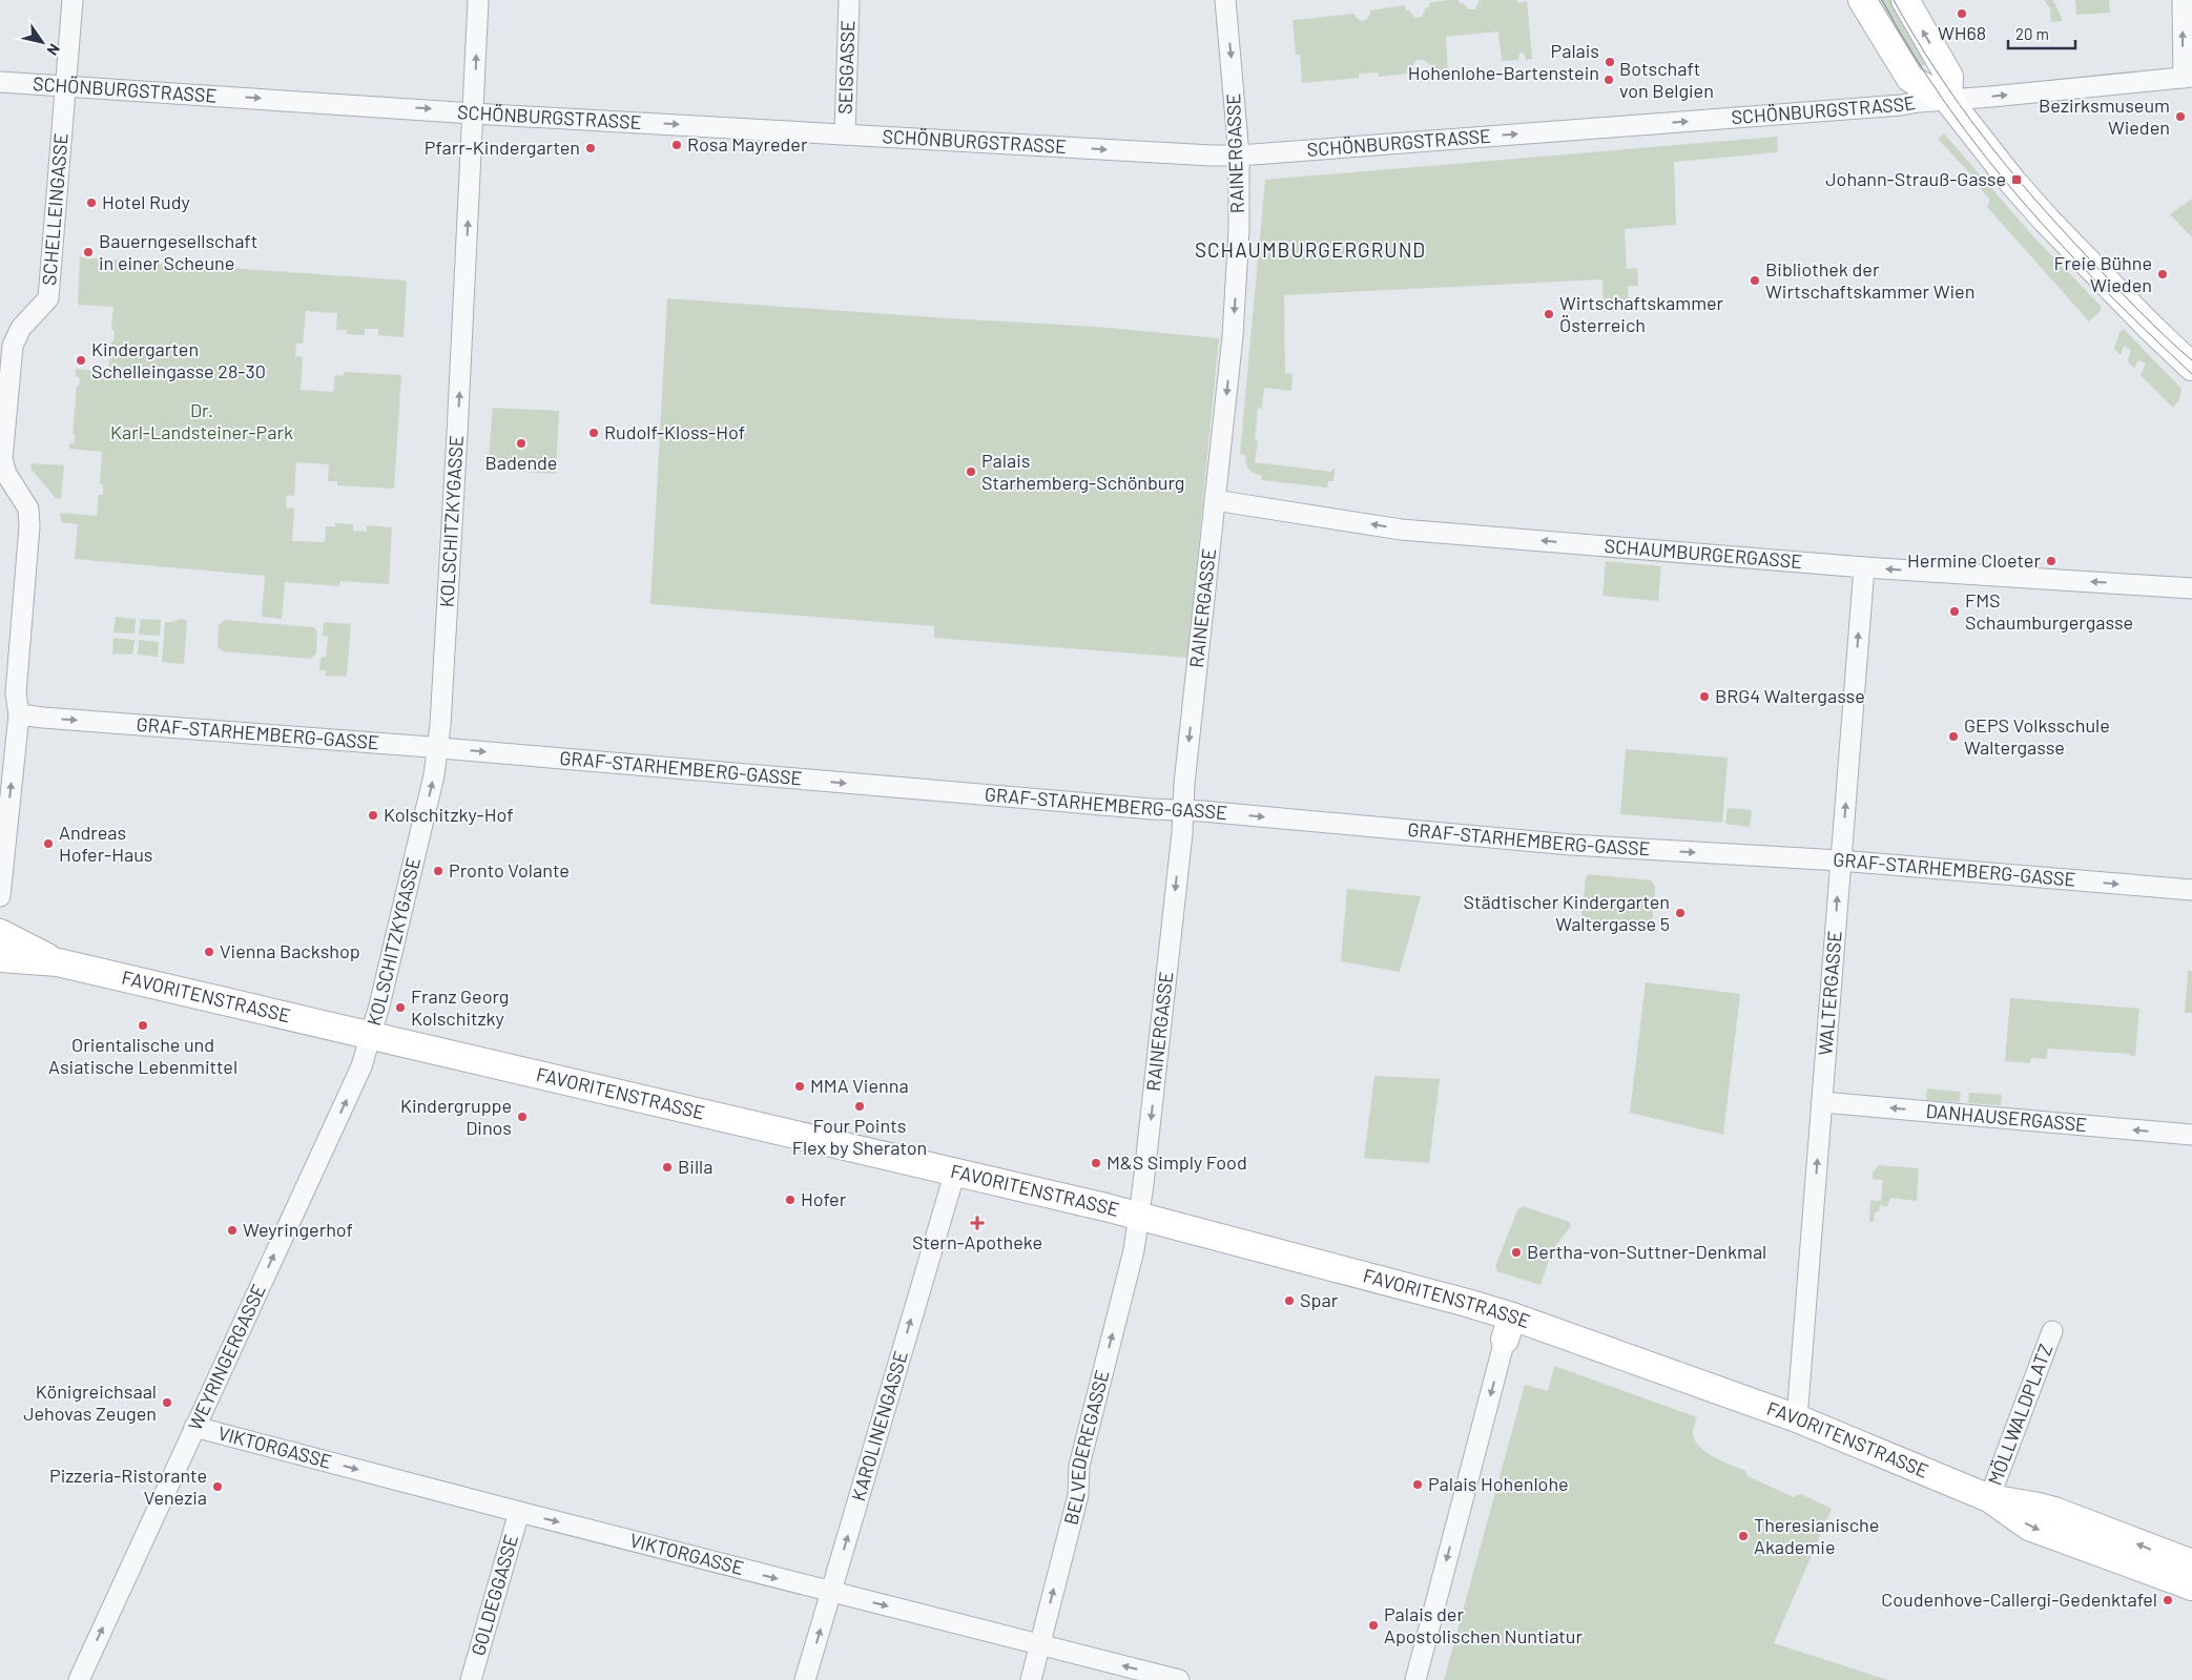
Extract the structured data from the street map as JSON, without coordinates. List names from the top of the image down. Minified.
{"streets":{"main road":["FAVORITENSTRASSE"],"street":["SEISGASSE","SCHÖNBURGSTRASSE","RAINERGASSE","SCHELLEINGASSE","KOLSCHITZKYGASSE","SCHAUMBURGERGASSE","GRAF-STARHEMBERG-GASSE","WALTERGASSE","DANHAUSERGASSE","WEYRINGERGASSE","MÖLLWALDPLATZ","KAROLINENGASSE","VIKTORGASSE","BELVEDEREGASSE","GOLDEGGASSE"]},"crossings":[["SEISGASSE","SCHÖNBURGSTRASSE"],["SCHÖNBURGSTRASSE","RAINERGASSE"],["SCHÖNBURGSTRASSE","SCHELLEINGASSE"],["SCHÖNBURGSTRASSE","KOLSCHITZKYGASSE"],["RAINERGASSE","SCHAUMBURGERGASSE"],["RAINERGASSE","GRAF-STARHEMBERG-GASSE"],["RAINERGASSE","FAVORITENSTRASSE"],["RAINERGASSE","BELVEDEREGASSE"],["SCHELLEINGASSE","GRAF-STARHEMBERG-GASSE"],["KOLSCHITZKYGASSE","GRAF-STARHEMBERG-GASSE"],["KOLSCHITZKYGASSE","FAVORITENSTRASSE"],["KOLSCHITZKYGASSE","WEYRINGERGASSE"],["SCHAUMBURGERGASSE","WALTERGASSE"],["GRAF-STARHEMBERG-GASSE","WALTERGASSE"],["WALTERGASSE","FAVORITENSTRASSE"],["WALTERGASSE","DANHAUSERGASSE"],["FAVORITENSTRASSE","WEYRINGERGASSE"],["FAVORITENSTRASSE","MÖLLWALDPLATZ"],["FAVORITENSTRASSE","KAROLINENGASSE"],["FAVORITENSTRASSE","BELVEDEREGASSE"],["WEYRINGERGASSE","VIKTORGASSE"],["KAROLINENGASSE","VIKTORGASSE"],["VIKTORGASSE","BELVEDEREGASSE"],["VIKTORGASSE","GOLDEGGASSE"]],"one_way":["SCHÖNBURGSTRASSE","RAINERGASSE","KOLSCHITZKYGASSE","SCHAUMBURGERGASSE","GRAF-STARHEMBERG-GASSE","WALTERGASSE","DANHAUSERGASSE","WEYRINGERGASSE","KAROLINENGASSE","BELVEDEREGASSE"],"districts":["SCHAUMBURGERGRUND"],"parks":["Dr. Karl-Landsteiner-Park"],"places":{"other":["WH68","Palais Hohenlohe-Bartenstein","Botschaft von Belgien","Bezirksmuseum Wieden","Rosa Mayreder","Pfarr-Kindergarten","Hotel Rudy","Bauerngesellschaft in einer Scheune","Freie Bühne Wieden","Bibliothek der Wirtschaftskammer Wien","Wirtschaftskammer Österreich","Kindergarten Schelleingasse 28-30","Rudolf-Kloss-Hof","Badende","Palais Starhemberg-Schönburg","Hermine Cloeter","FMS Schaumburgergasse","BRG4 Waltergasse","GEPS Volksschule Waltergasse","Kolschitzky-Hof","Andreas Hofer-Haus","Pronto Volante","Städtischer Kindergarten Waltergasse 5","Vienna Backshop","Franz Georg Kolschitzky","Orientalische und Asiatische Lebenmittel","MMA Vienna","Four Points Flex by Sheraton","Kindergruppe Dinos","M&S Simply Food","Billa","Hofer","Weyringerhof","Bertha-von-Suttner-Denkmal","Spar","Königreichsaal Jehovas Zeugen","Palais Hohenlohe","Pizzeria-Ristorante Venezia","Theresianische Akademie","Coudenhove-Callergi-Gedenktafel","Palais der Apostolischen Nuntiatur"],"transit":["Johann-Strauß-Gasse"],"health":["Stern-Apotheke"]},"scale_bar":"20 m","north":"bottom right"}
